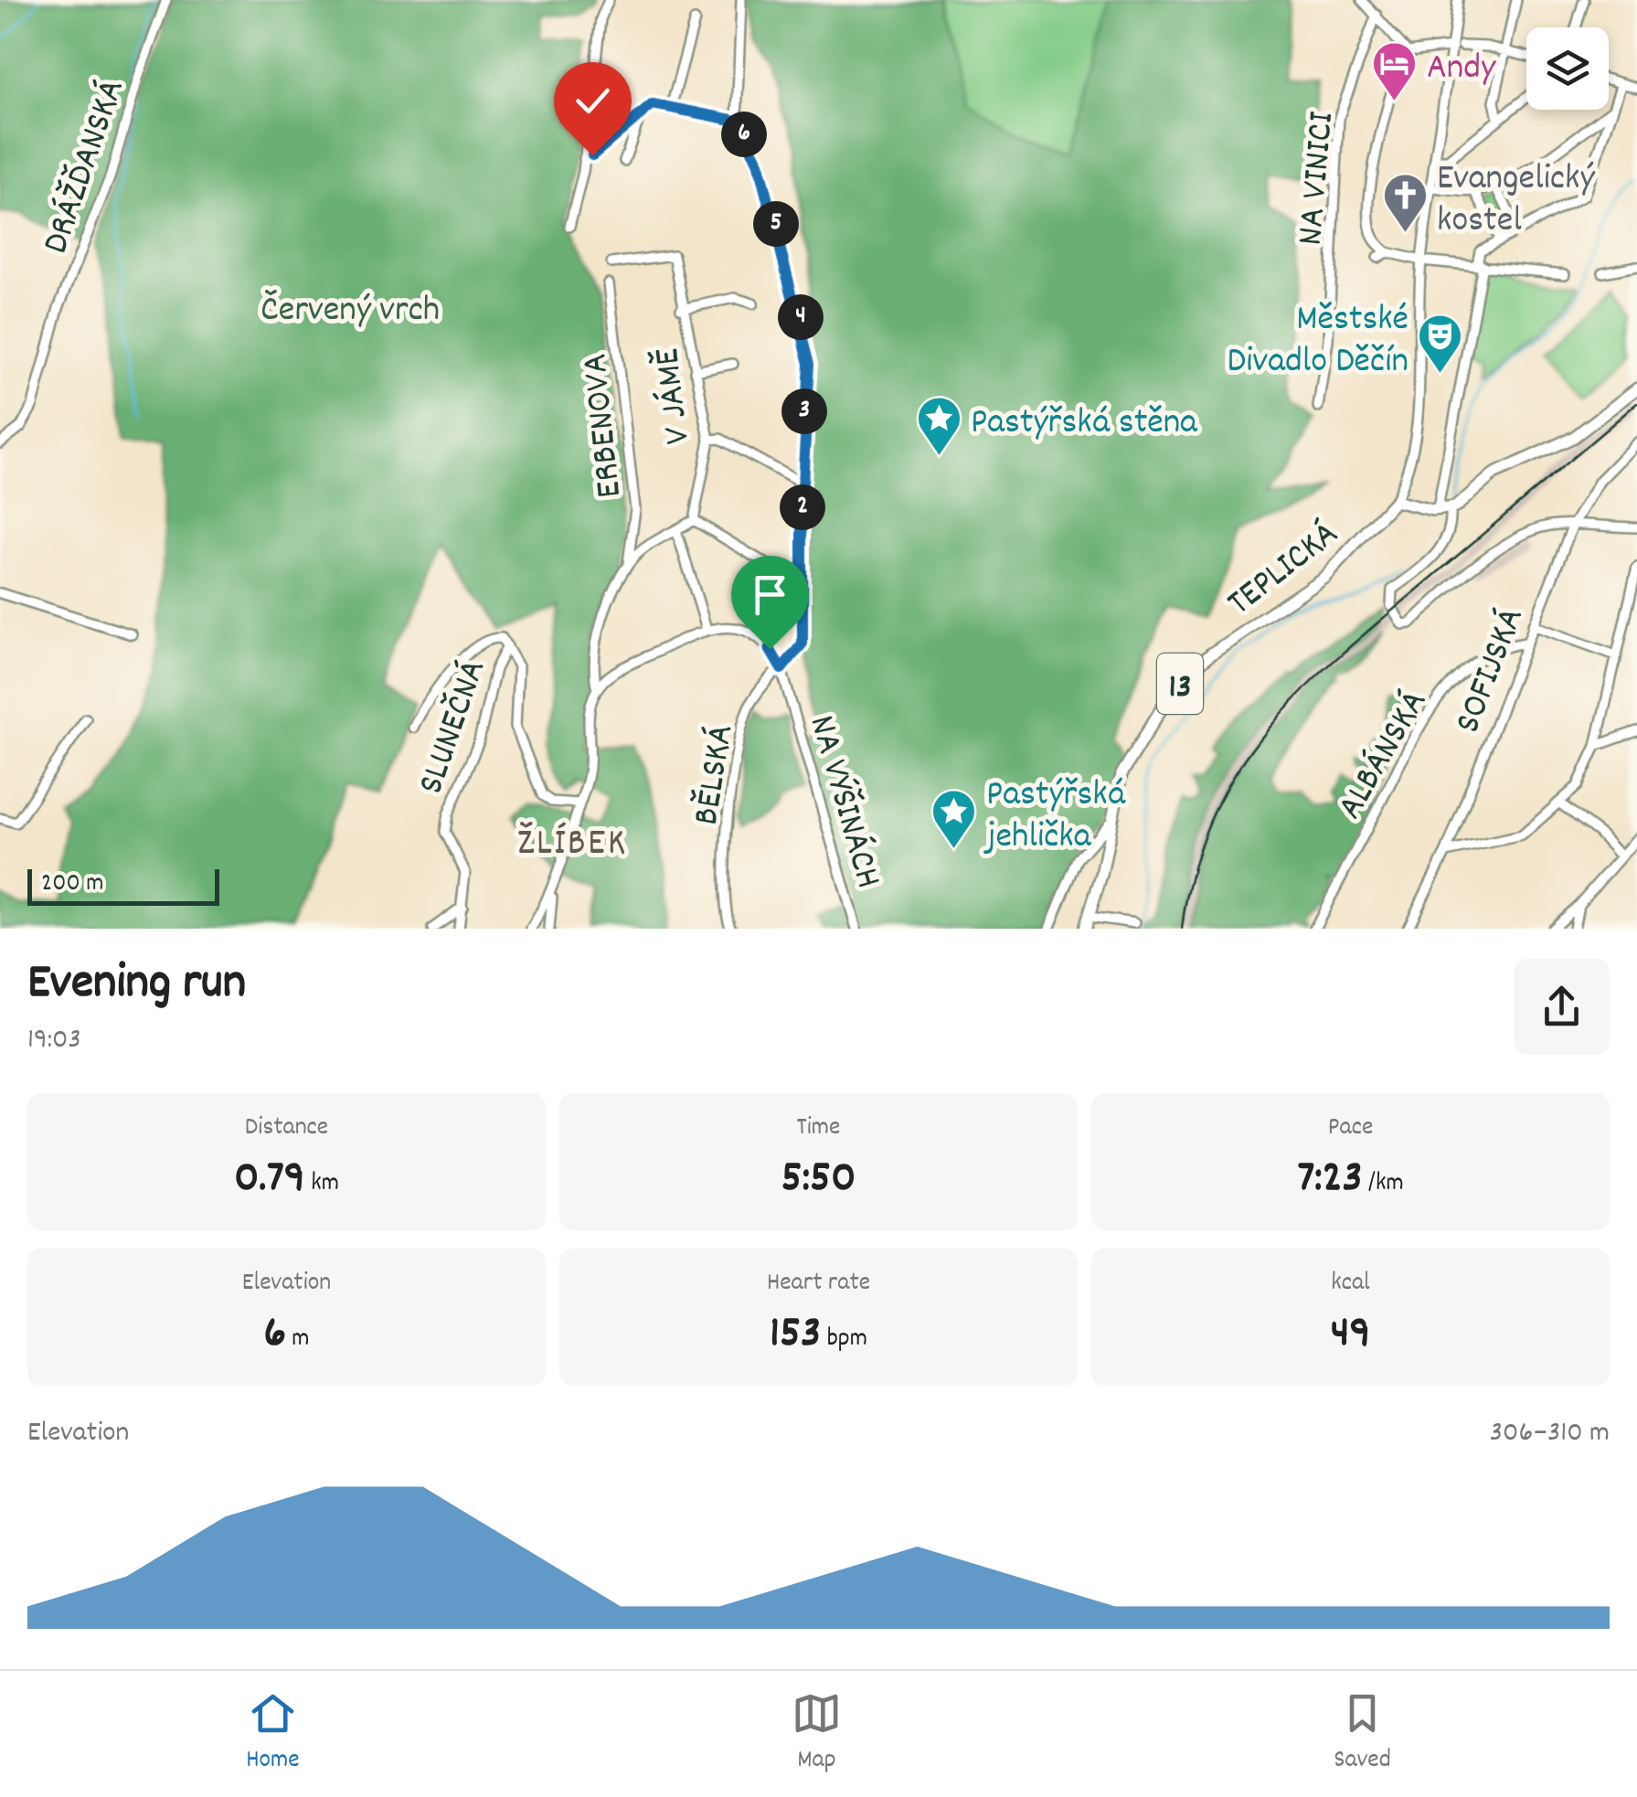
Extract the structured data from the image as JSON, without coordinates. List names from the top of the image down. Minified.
{"streets":{"main road":["TEPLICKÁ","13"],"street":["DRÁŽĎANSKÁ","NA VINICI","V JÁMĚ","ERBENOVA","SOFIJSKÁ","SLUNEČNÁ","ALBÁNSKÁ","BĚLSKÁ","NA VÝŠINÁCH"]},"crossings":[["SOFIJSKÁ","ALBÁNSKÁ"],["BĚLSKÁ","NA VÝŠINÁCH"]],"districts":["ŽLÍBEK"],"parks":["Červený vrch"],"places":{"hotel":["Andy"],"church":["Evangelický kostel"],"theatre":["Městské Divadlo Děčín"],"place":["Pastýřská stěna","Pastýřská jehlička"]},"scale_bar":"200 m","page":{"pins":["6","5","4","3","2"],"scale":"200 m","heading":["Evening run","19:03"],"stats":[["Distance","0.79 km"],["Time","5:50"],["Pace","7:23 /km"],["Elevation","6 m"],["Heart rate","153 bpm"],["kcal","49"]],"chart":["Elevation","306–310 m"],"tabs":["Home","Map","Saved"]}}
